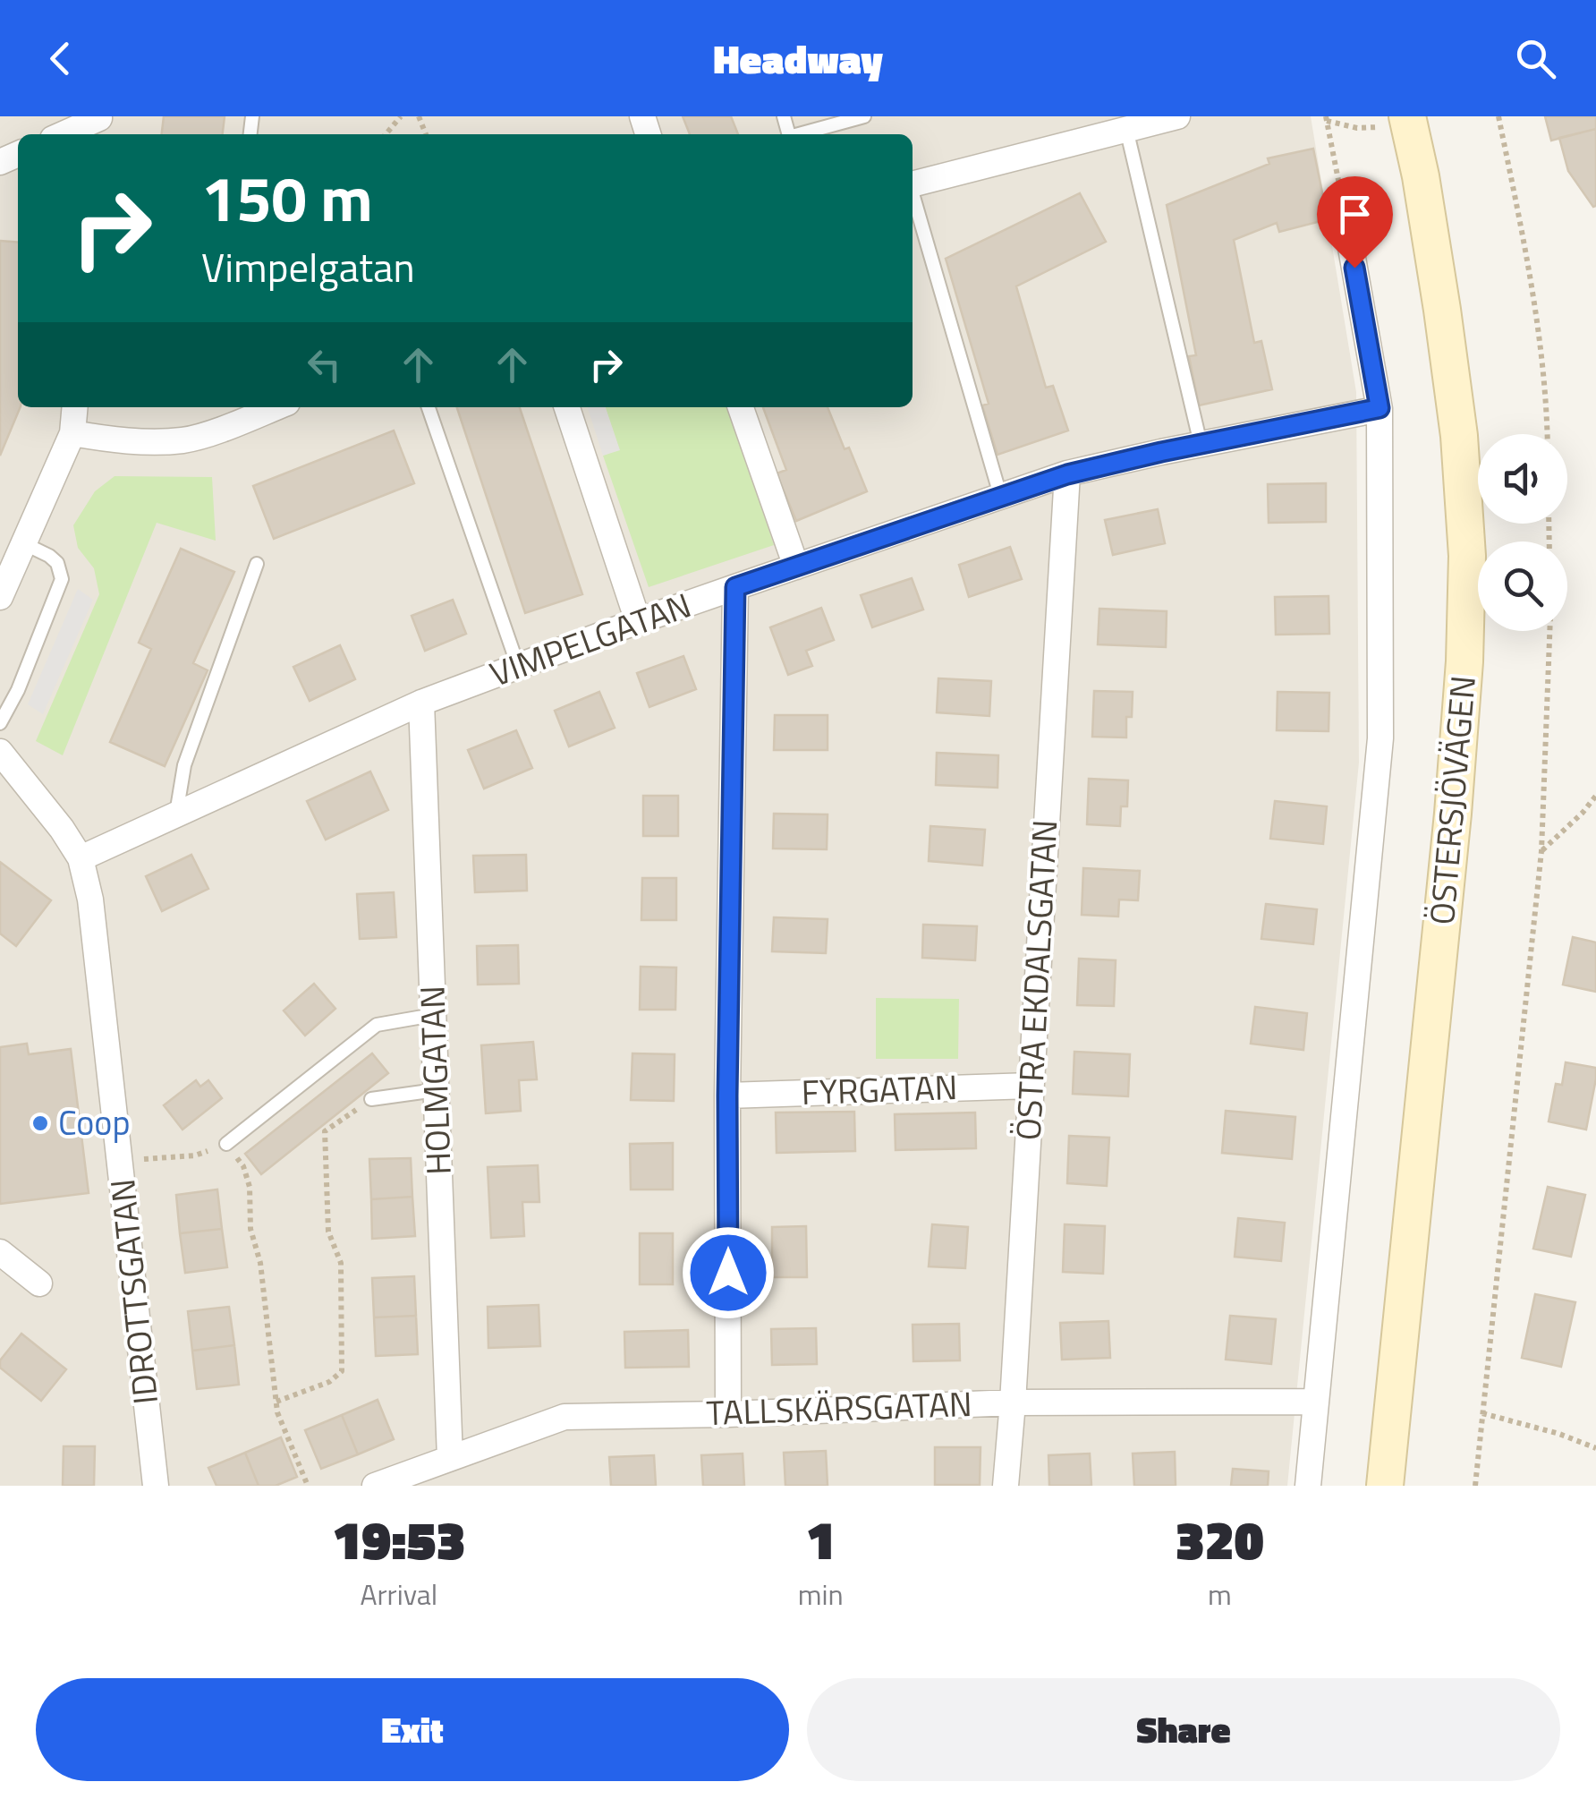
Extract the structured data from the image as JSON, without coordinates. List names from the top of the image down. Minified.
{"streets":{"main road":["ÖSTERSJÖVÄGEN"],"street":["VIMPELGATAN","ÖSTRA EKDALSGATAN","HOLMGATAN","FYRGATAN","IDROTTSGATAN","TALLSKÄRSGATAN"]},"crossings":[["VIMPELGATAN","ÖSTRA EKDALSGATAN"],["VIMPELGATAN","HOLMGATAN"],["VIMPELGATAN","IDROTTSGATAN"],["ÖSTRA EKDALSGATAN","FYRGATAN"],["ÖSTRA EKDALSGATAN","TALLSKÄRSGATAN"],["HOLMGATAN","TALLSKÄRSGATAN"]],"places":["Coop"],"page":{"header":"Headway","turn":["150 m","Vimpelgatan"],"eta":["19:53","Arrival","1","min","320","m"],"buttons":["Exit","Share"]}}
